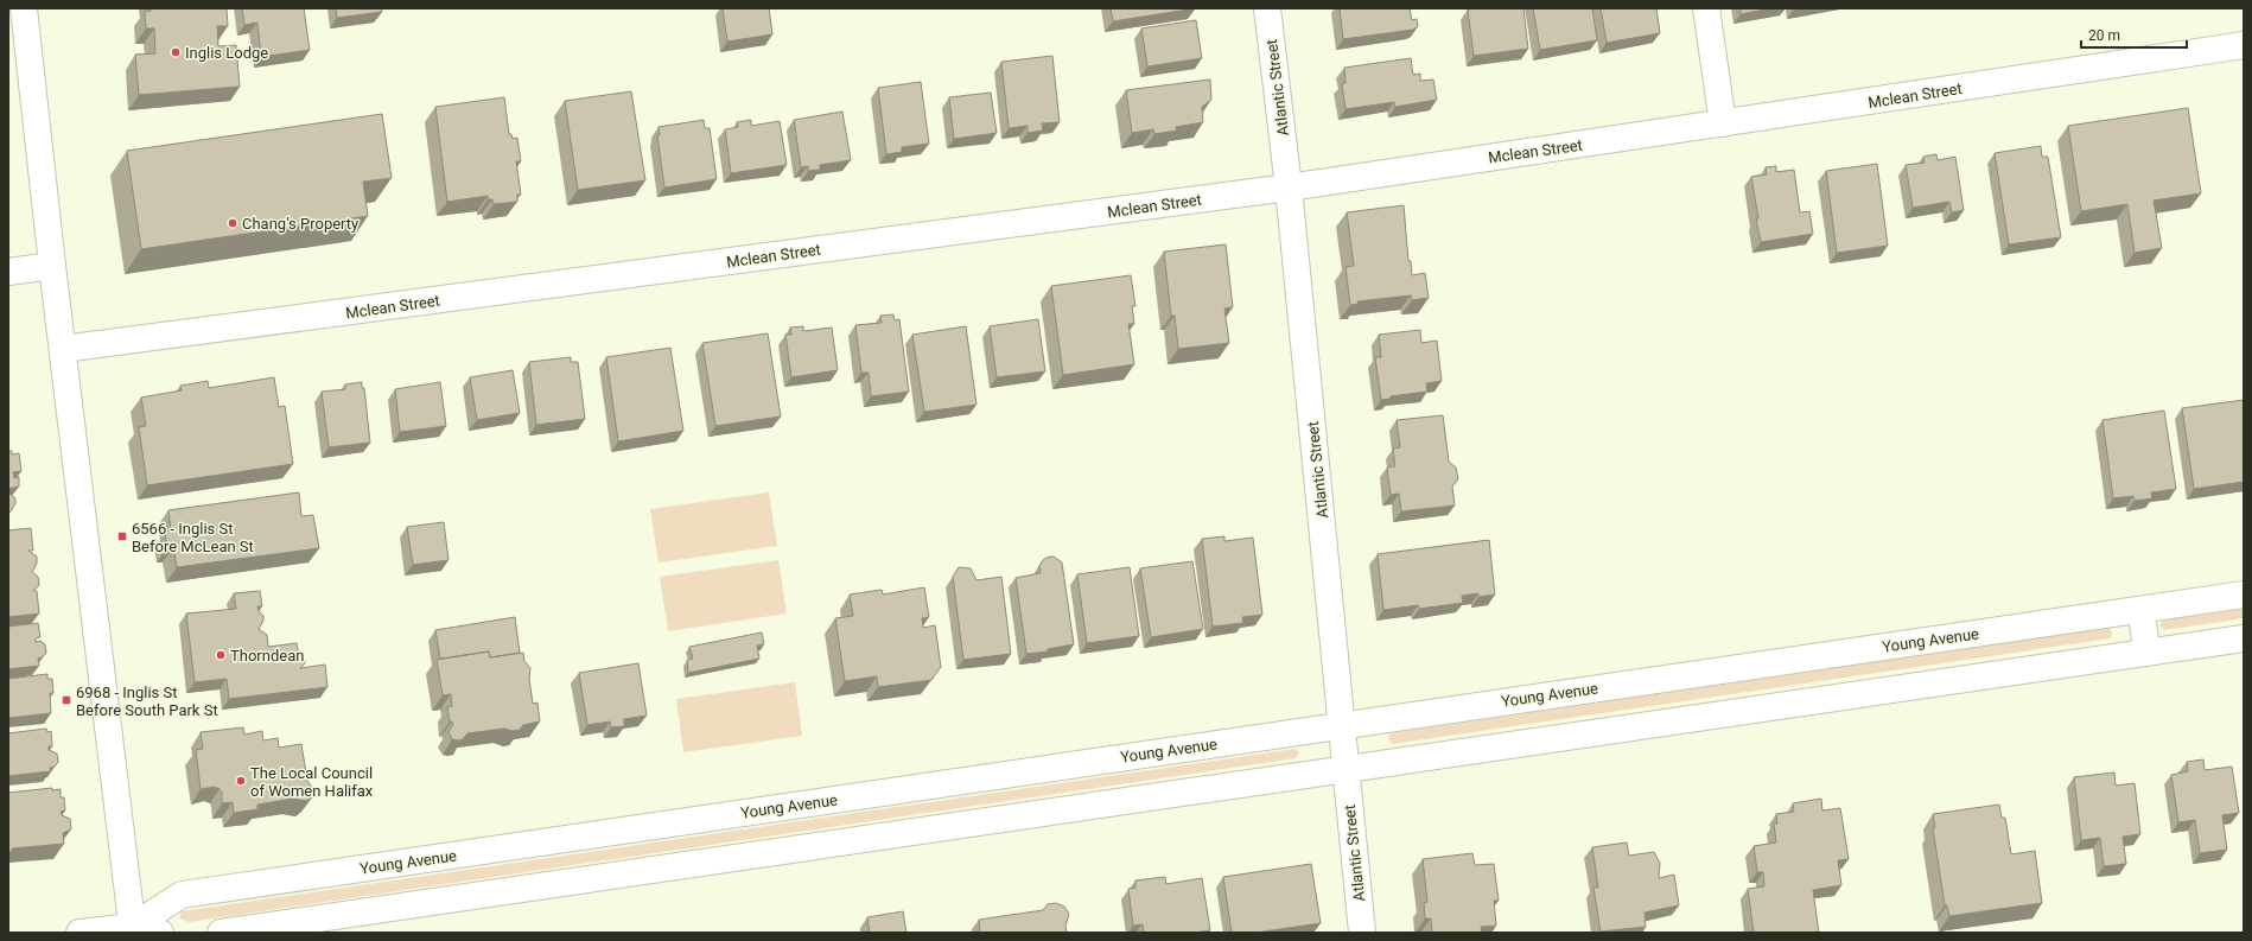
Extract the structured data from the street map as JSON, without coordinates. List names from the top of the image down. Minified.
{"streets":{"street":["Atlantic Street","Mclean Street","Young Avenue"]},"crossings":[["Atlantic Street","Mclean Street"],["Atlantic Street","Young Avenue"]],"places":{"other":["Inglis Lodge","Chang’s Property","Thorndean","The Local Council of Women Halifax"],"transit":["6566 - Inglis St Before McLean St","6968 - Inglis St Before South Park St"]},"scale_bar":"20 m"}
